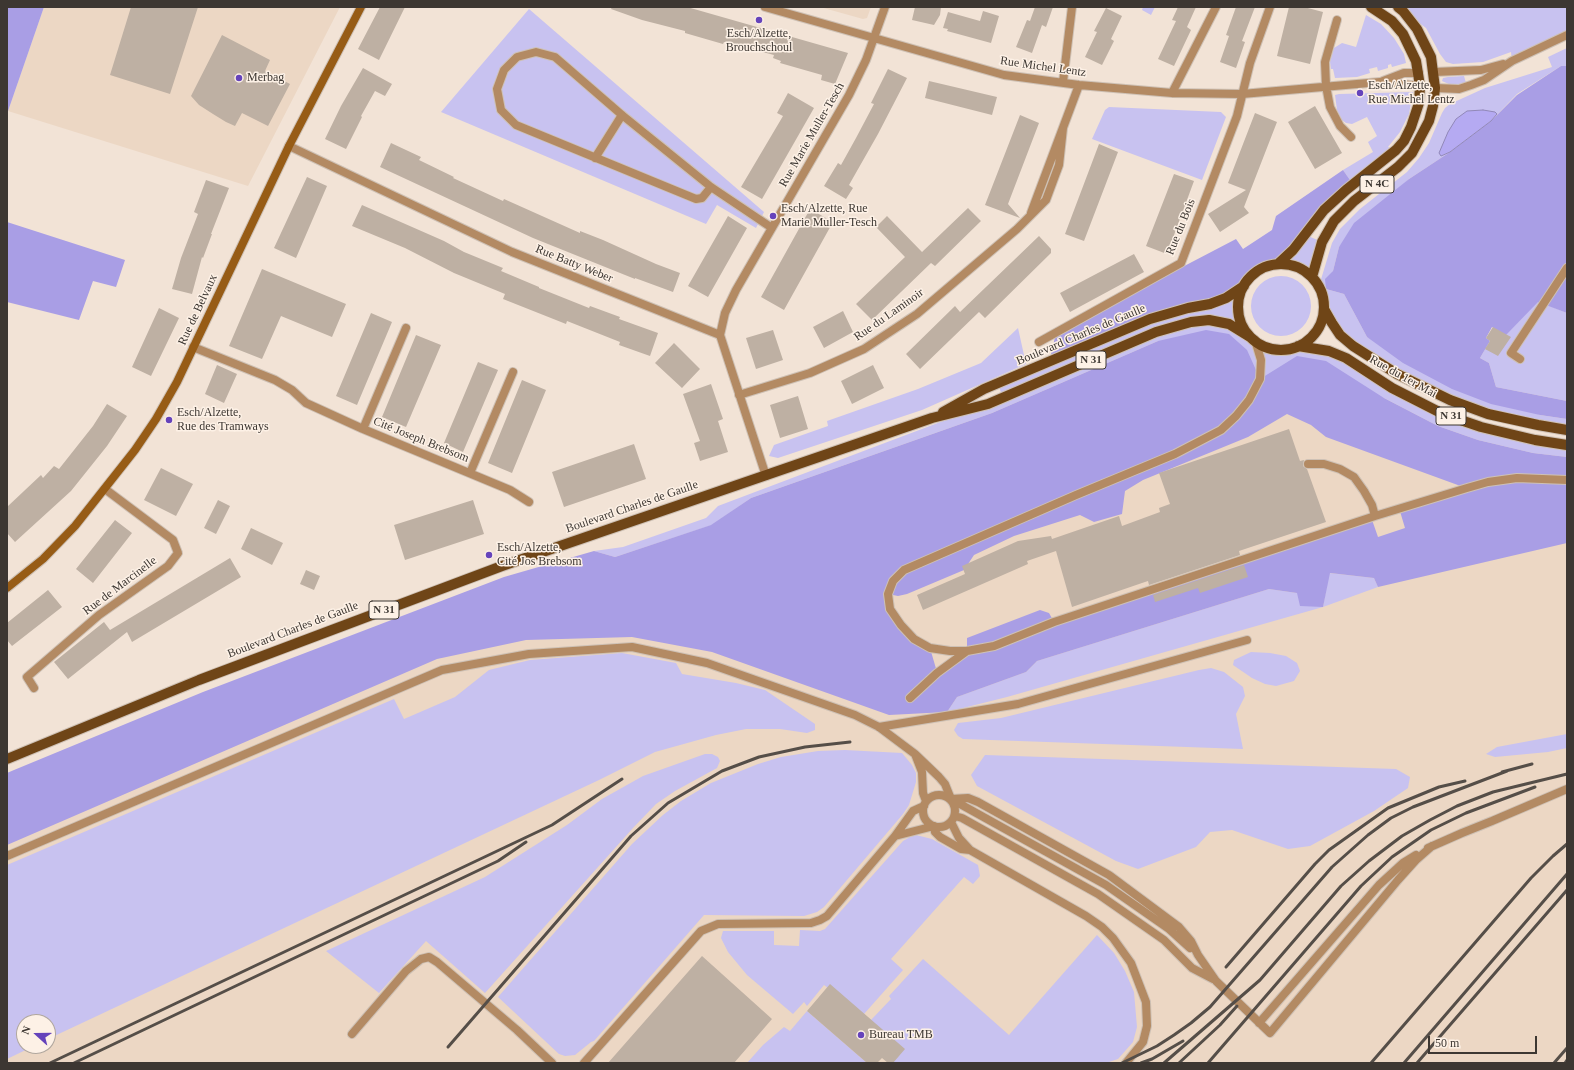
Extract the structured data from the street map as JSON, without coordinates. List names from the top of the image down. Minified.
{"streets":{"main road":["N 4C","Boulevard Charles de Gaulle","N 31","Rue du 1er Mai"],"street":["Rue Michel Lentz","Rue Marie Muller-Tesch","Rue du Bois","Rue Batty Weber","Rue de Belvaux","Rue du Laminoir","Cité Joseph Brebsom","Rue de Marcinelle"]},"crossings":[["Rue Michel Lentz","Rue Marie Muller-Tesch"],["Rue Michel Lentz","Rue du Bois"],["Rue Michel Lentz","Rue du Laminoir"],["Rue Marie Muller-Tesch","Rue Batty Weber"],["N 4C","Boulevard Charles de Gaulle"],["N 4C","Rue du 1er Mai"],["Rue Batty Weber","Rue de Belvaux"],["Rue de Belvaux","Cité Joseph Brebsom"],["Rue de Belvaux","Rue de Marcinelle"],["Boulevard Charles de Gaulle","Rue du 1er Mai"]],"places":["Esch/Alzette, Brouchschoul","Merbag","Esch/Alzette, Rue Michel Lentz","Esch/Alzette, Rue Marie Muller-Tesch","Esch/Alzette, Rue des Tramways","Esch/Alzette, Cité Jos Brebsom","Bureau TMB"],"scale_bar":"50 m","north":"left"}
